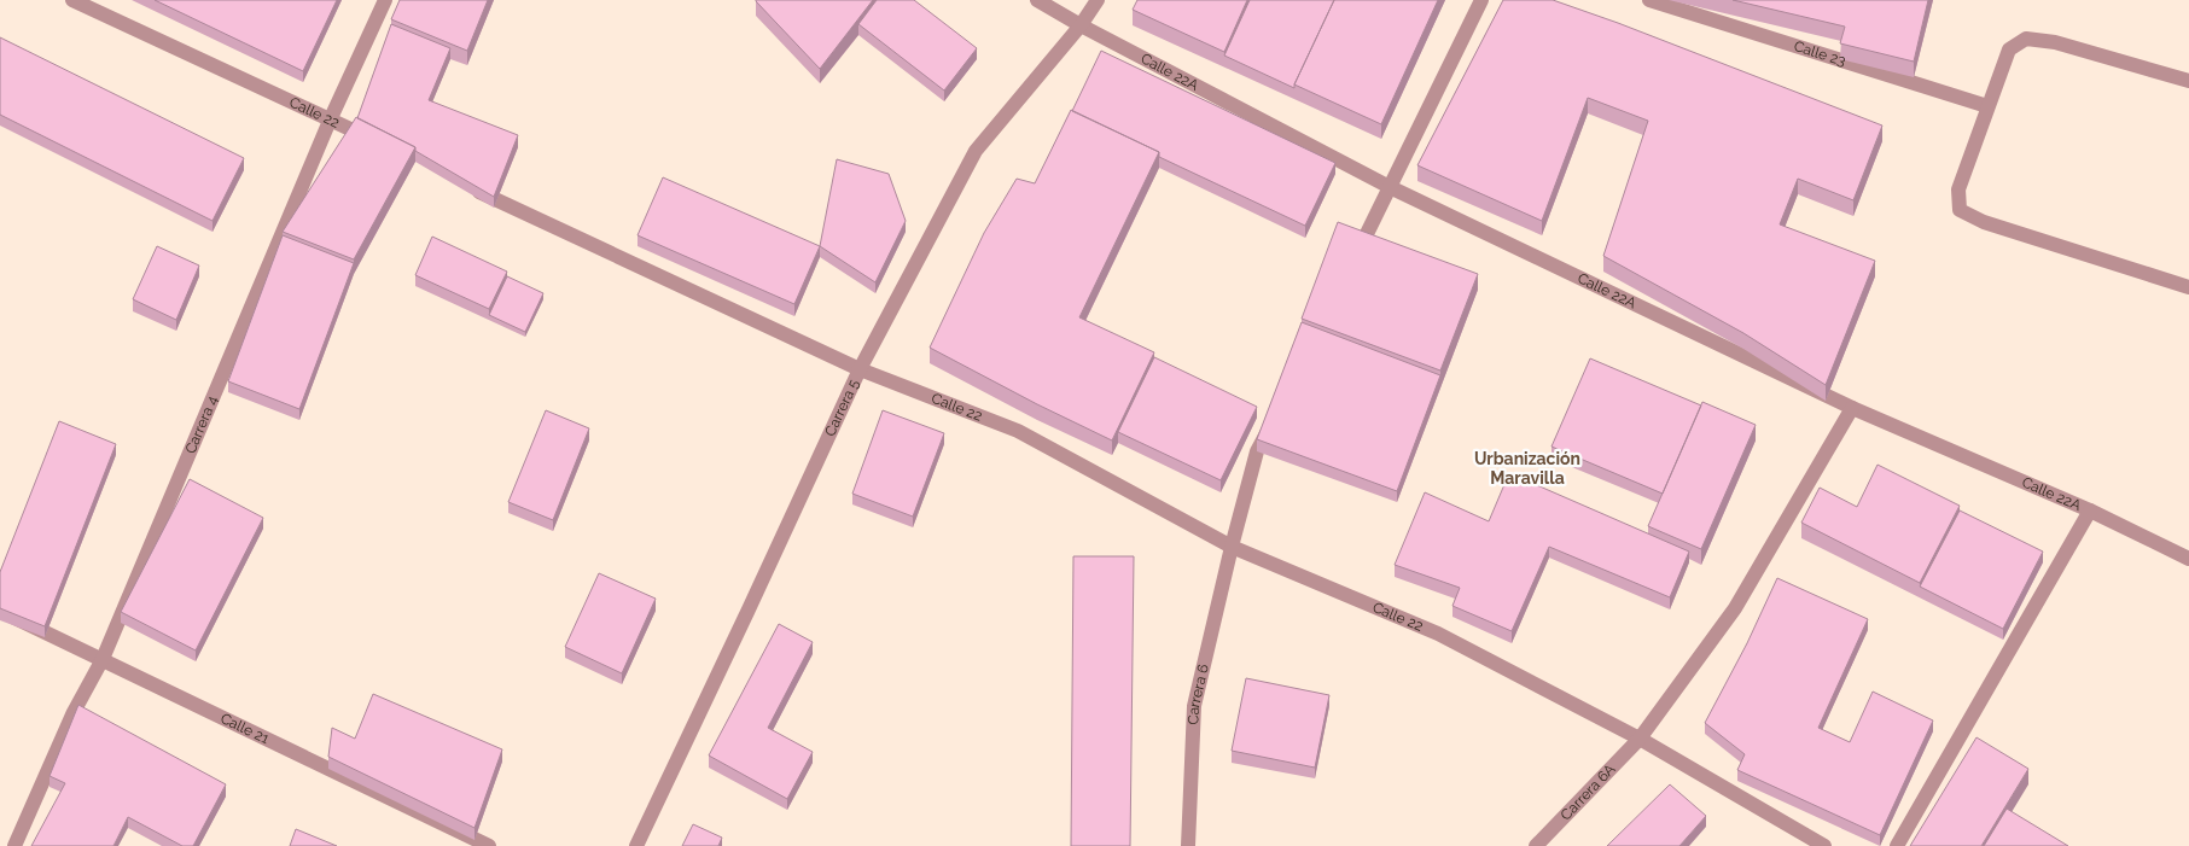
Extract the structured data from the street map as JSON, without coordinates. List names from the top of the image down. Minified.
{"streets":{"street":["Calle 23","Calle 22A","Calle 22","Carrera 5","Carrera 4","Carrera 6","Calle 21","Carrera 6A"]},"crossings":[["Calle 22A","Carrera 5"],["Calle 22A","Carrera 6A"],["Calle 22","Carrera 5"],["Calle 22","Carrera 4"],["Calle 22","Carrera 6"],["Calle 22","Carrera 6A"],["Carrera 4","Calle 21"]],"districts":["Urbanización Maravilla"]}
